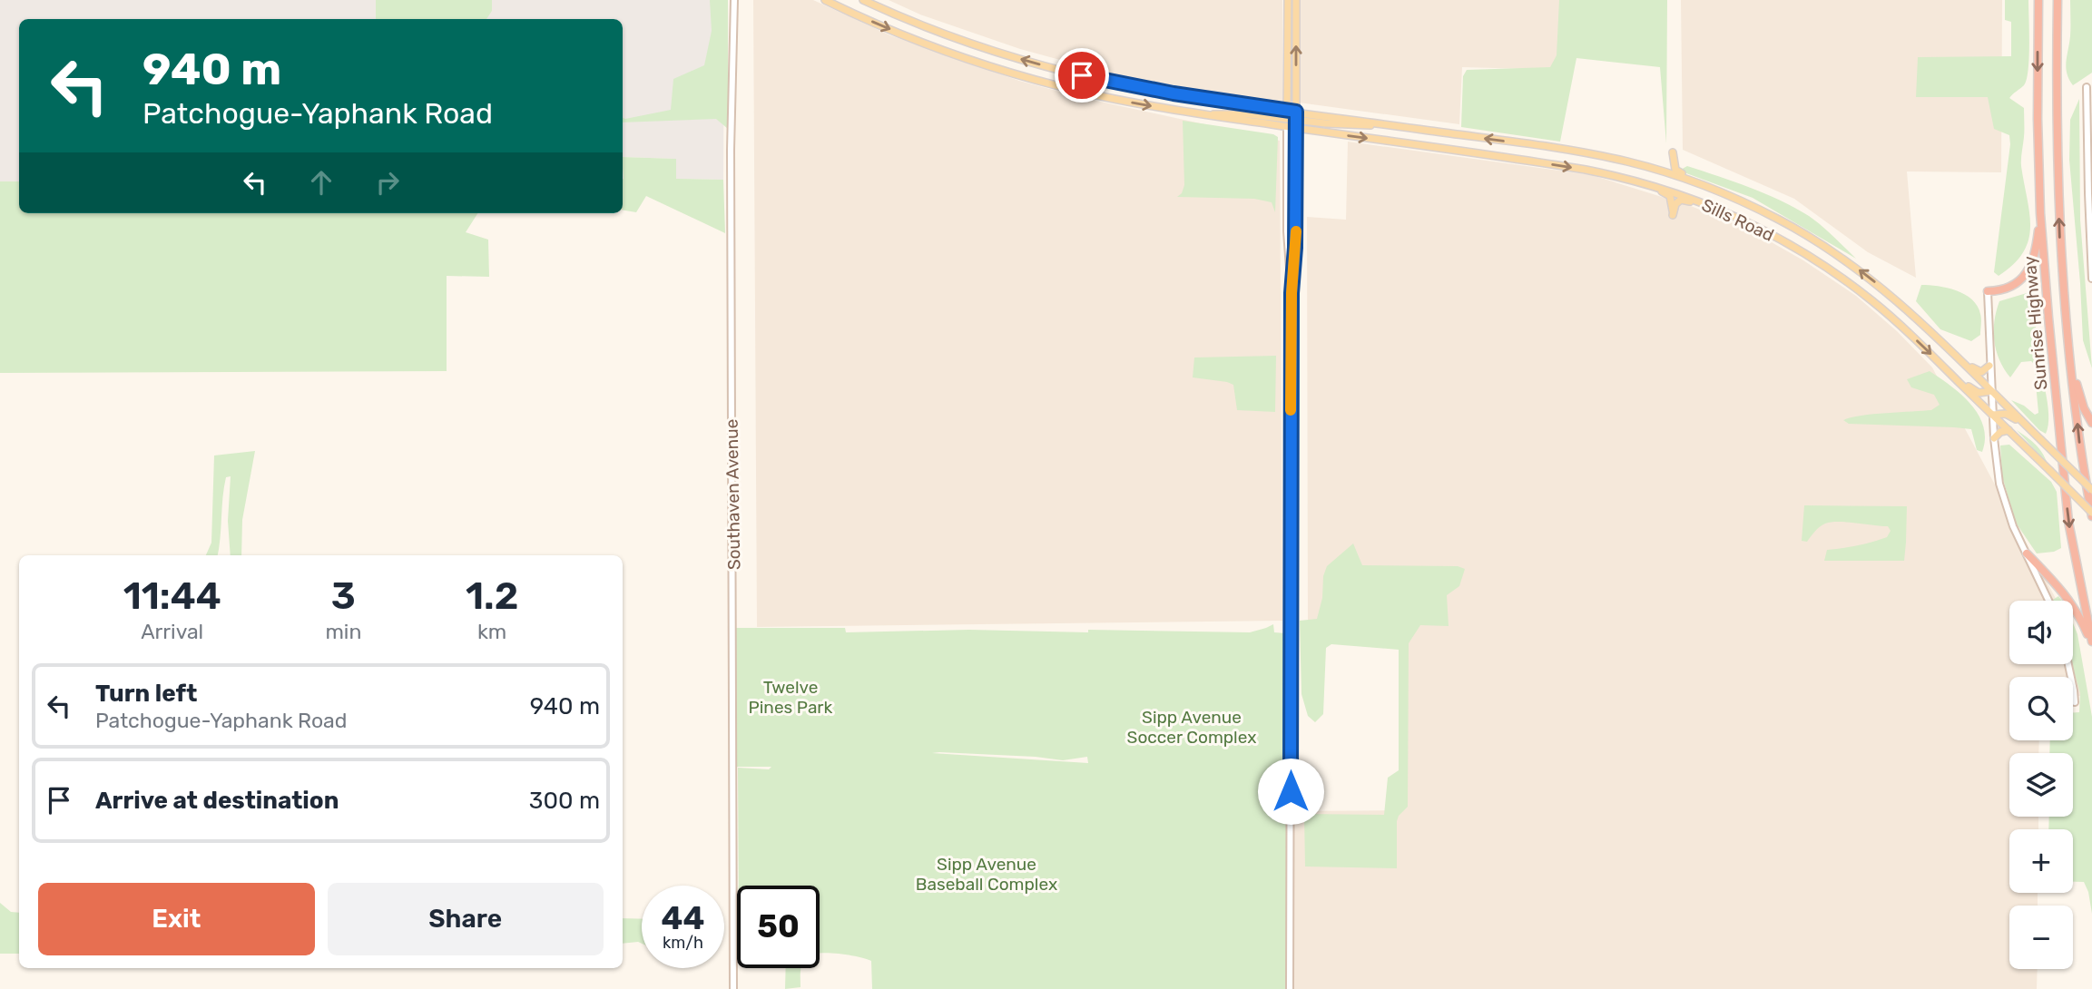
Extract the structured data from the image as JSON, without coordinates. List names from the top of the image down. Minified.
{"streets":{"highway":["Sunrise Highway"],"main road":["Sills Road"],"street":["Southaven Avenue"]},"crossings":[["Sills Road","Sunrise Highway"]],"parks":["Twelve Pines Park","Sipp Avenue Soccer Complex","Sipp Avenue Baseball Complex"],"page":{"turn":["940 m","Patchogue-Yaphank Road"],"eta":["11:44","Arrival","3","min","1.2","km"],"map_buttons":["+","−"],"list":[{"name":"Turn left","note":"Patchogue-Yaphank Road","value":"940 m"},{"name":"Arrive at destination","value":"300 m"}],"buttons":["Exit","Share"],"speed":"44 km/h","limit":"50"}}
